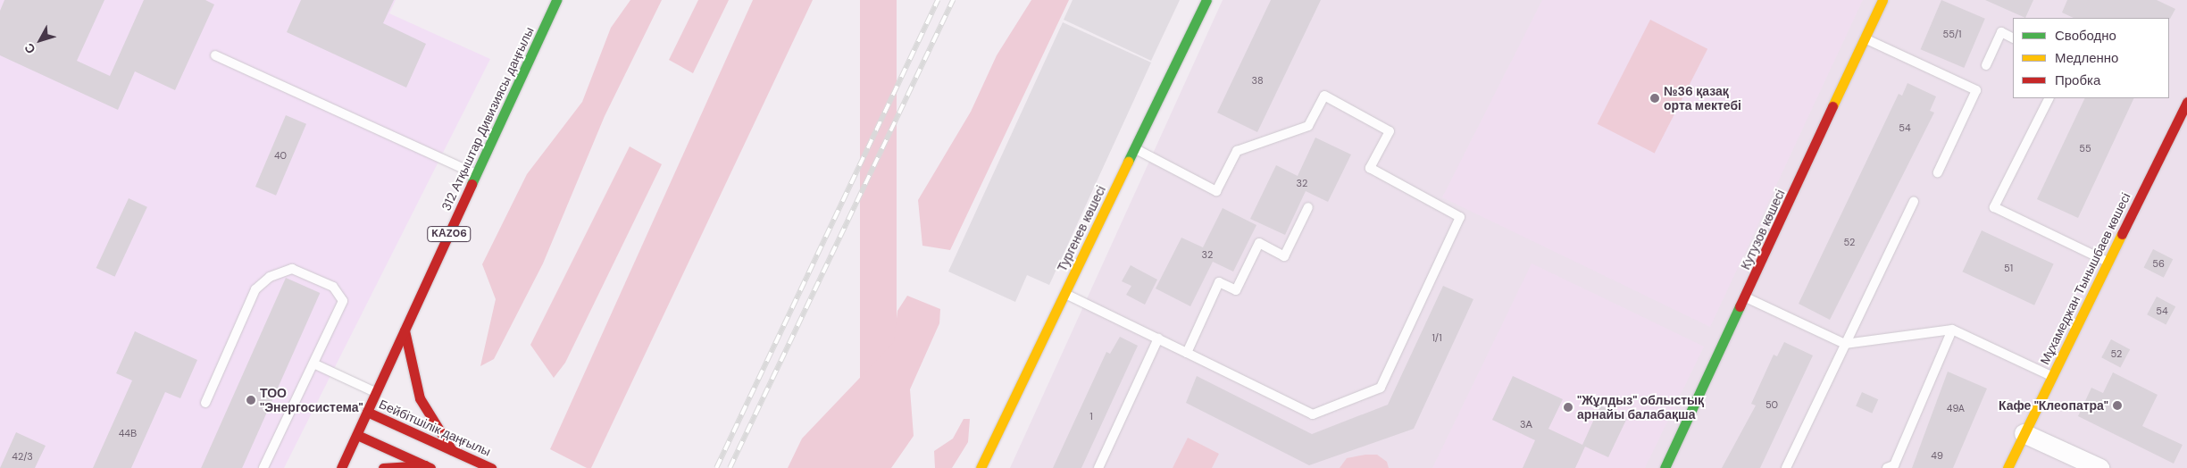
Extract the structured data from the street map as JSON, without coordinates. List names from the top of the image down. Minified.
{"streets":{"main road":["312 Атқыштар Дивизиясы даңғылы","Тургенев көшесі","Кутузов көшесі","KАZ06","Мұхамеджан Тынышбаев көшесі","Бейбітшілік даңғылы"]},"crossings":[["312 Атқыштар Дивизиясы даңғылы","Бейбітшілік даңғылы"]],"places":["№36 қазақ орта мектебі","ТОО \"Энергосистема\"","Кафе \"Клеопатра\"","\"Жұлдыз\" облыстық арнайы балабақша"],"house_numbers":["55/1","38","54","55","40","32","52","32","56","51","54","1/1","52","50","49A","1","3А","44В","49","42/3"],"legend":["Свободно","Медленно","Пробка"],"north":"bottom left"}
